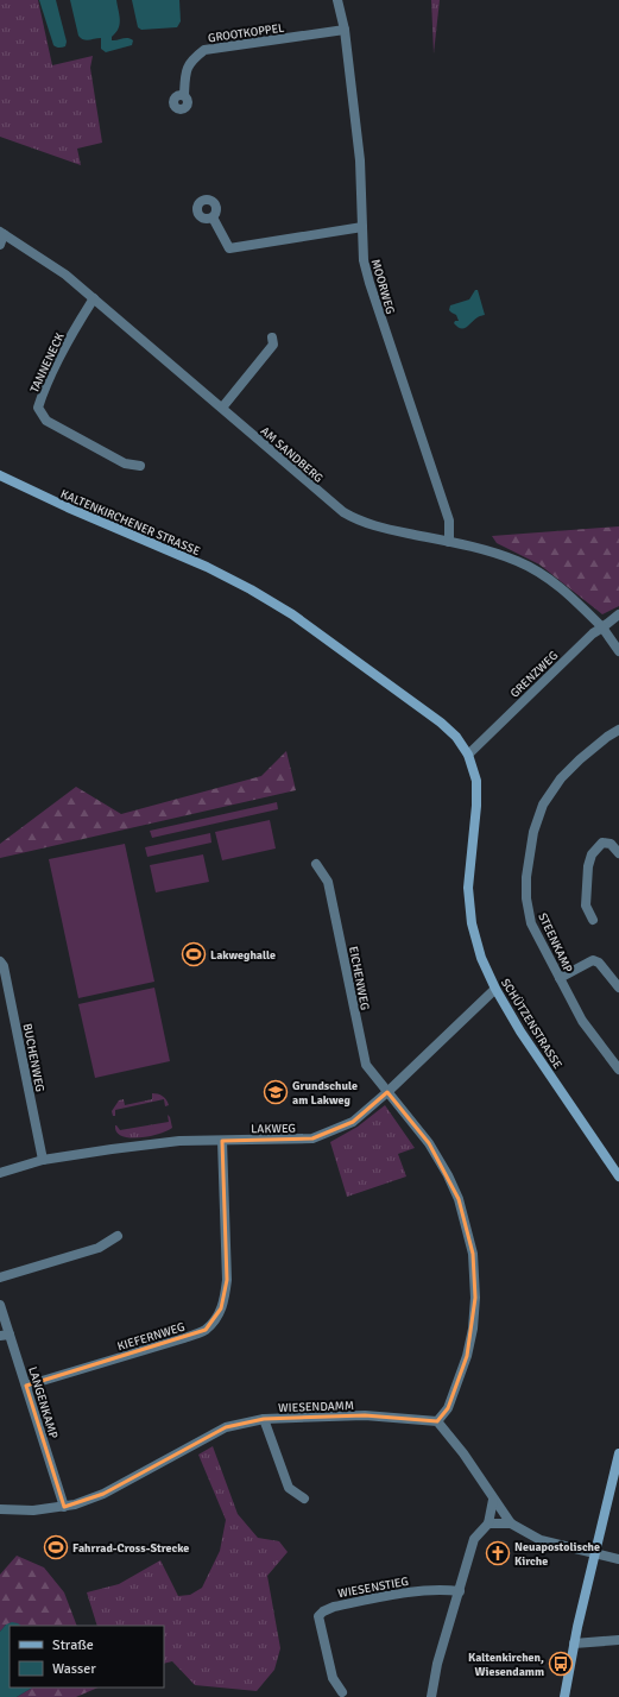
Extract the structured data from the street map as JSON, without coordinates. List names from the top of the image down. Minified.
{"streets":{"main road":["KALTENKIRCHENER STRASSE","SCHÜTZENSTRASSE"],"street":["GROOTKOPPEL","MOORWEG","TANNENECK","AM SANDBERG","GRENZWEG","STEENKAMP","EICHENWEG","BUCHENWEG","LAKWEG","KIEFERNWEG","LANGENKAMP","WIESENDAMM","WIESENSTIEG"]},"crossings":[["GROOTKOPPEL","MOORWEG"],["MOORWEG","AM SANDBERG"],["TANNENECK","AM SANDBERG"],["AM SANDBERG","GRENZWEG"],["KALTENKIRCHENER STRASSE","GRENZWEG"],["KALTENKIRCHENER STRASSE","SCHÜTZENSTRASSE"],["GRENZWEG","SCHÜTZENSTRASSE"],["EICHENWEG","LAKWEG"],["EICHENWEG","WIESENDAMM"],["SCHÜTZENSTRASSE","LAKWEG"],["BUCHENWEG","LAKWEG"],["LAKWEG","KIEFERNWEG"],["KIEFERNWEG","LANGENKAMP"],["LANGENKAMP","WIESENDAMM"]],"places":{"sports":["Lakweghalle","Fahrrad-Cross-Strecke"],"school or university":["Grundschule am Lakweg"],"church":["Neuapostolische Kirche"],"bus stop":["Kaltenkirchen, Wiesendamm"]},"legend":["Straße","Wasser"]}
